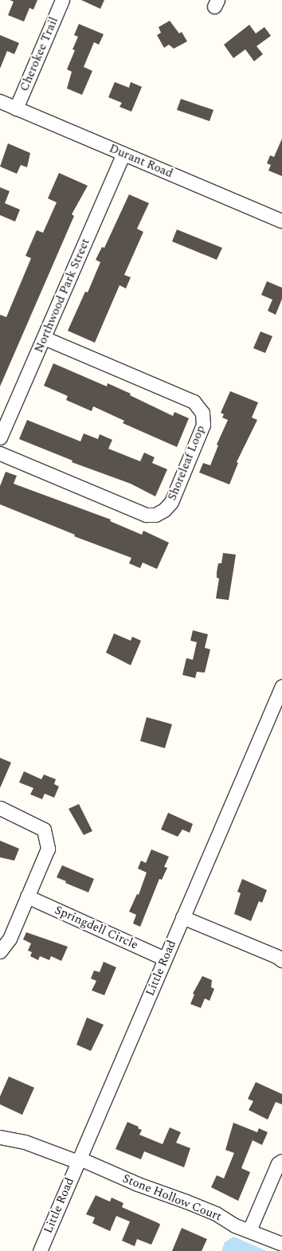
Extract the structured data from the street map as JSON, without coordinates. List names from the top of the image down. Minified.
{"streets":{"street":["Cherokee Trail","Durant Road","Northwood Park Street","Shoreleaf Loop","Springdell Circle","Little Road","Stone Hollow Court"]},"crossings":[["Cherokee Trail","Durant Road"],["Durant Road","Northwood Park Street"],["Northwood Park Street","Shoreleaf Loop"],["Springdell Circle","Little Road"],["Little Road","Stone Hollow Court"]]}
